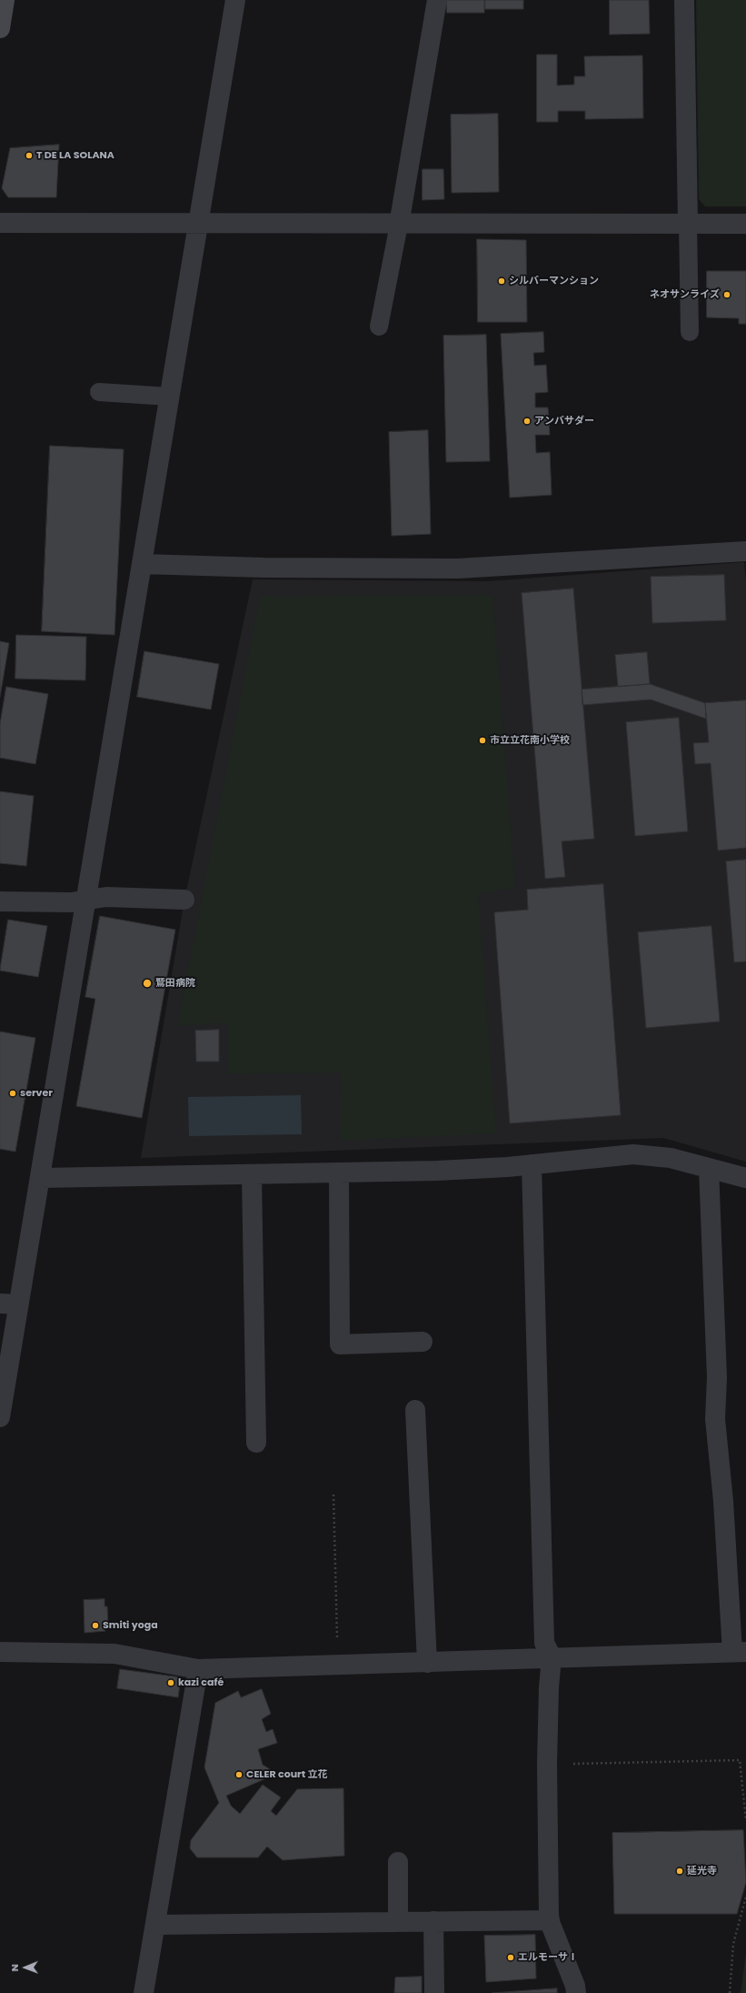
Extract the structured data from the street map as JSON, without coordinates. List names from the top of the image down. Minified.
{"places":["T DE LA SOLANA","シルバーマンション","ネオサンライズ","アンバサダー","市立立花南小学校","鷲田病院","server","Smiti yoga","kazi café","CELER court 立花","延光寺","エルモーサⅠ"],"north":"left"}
